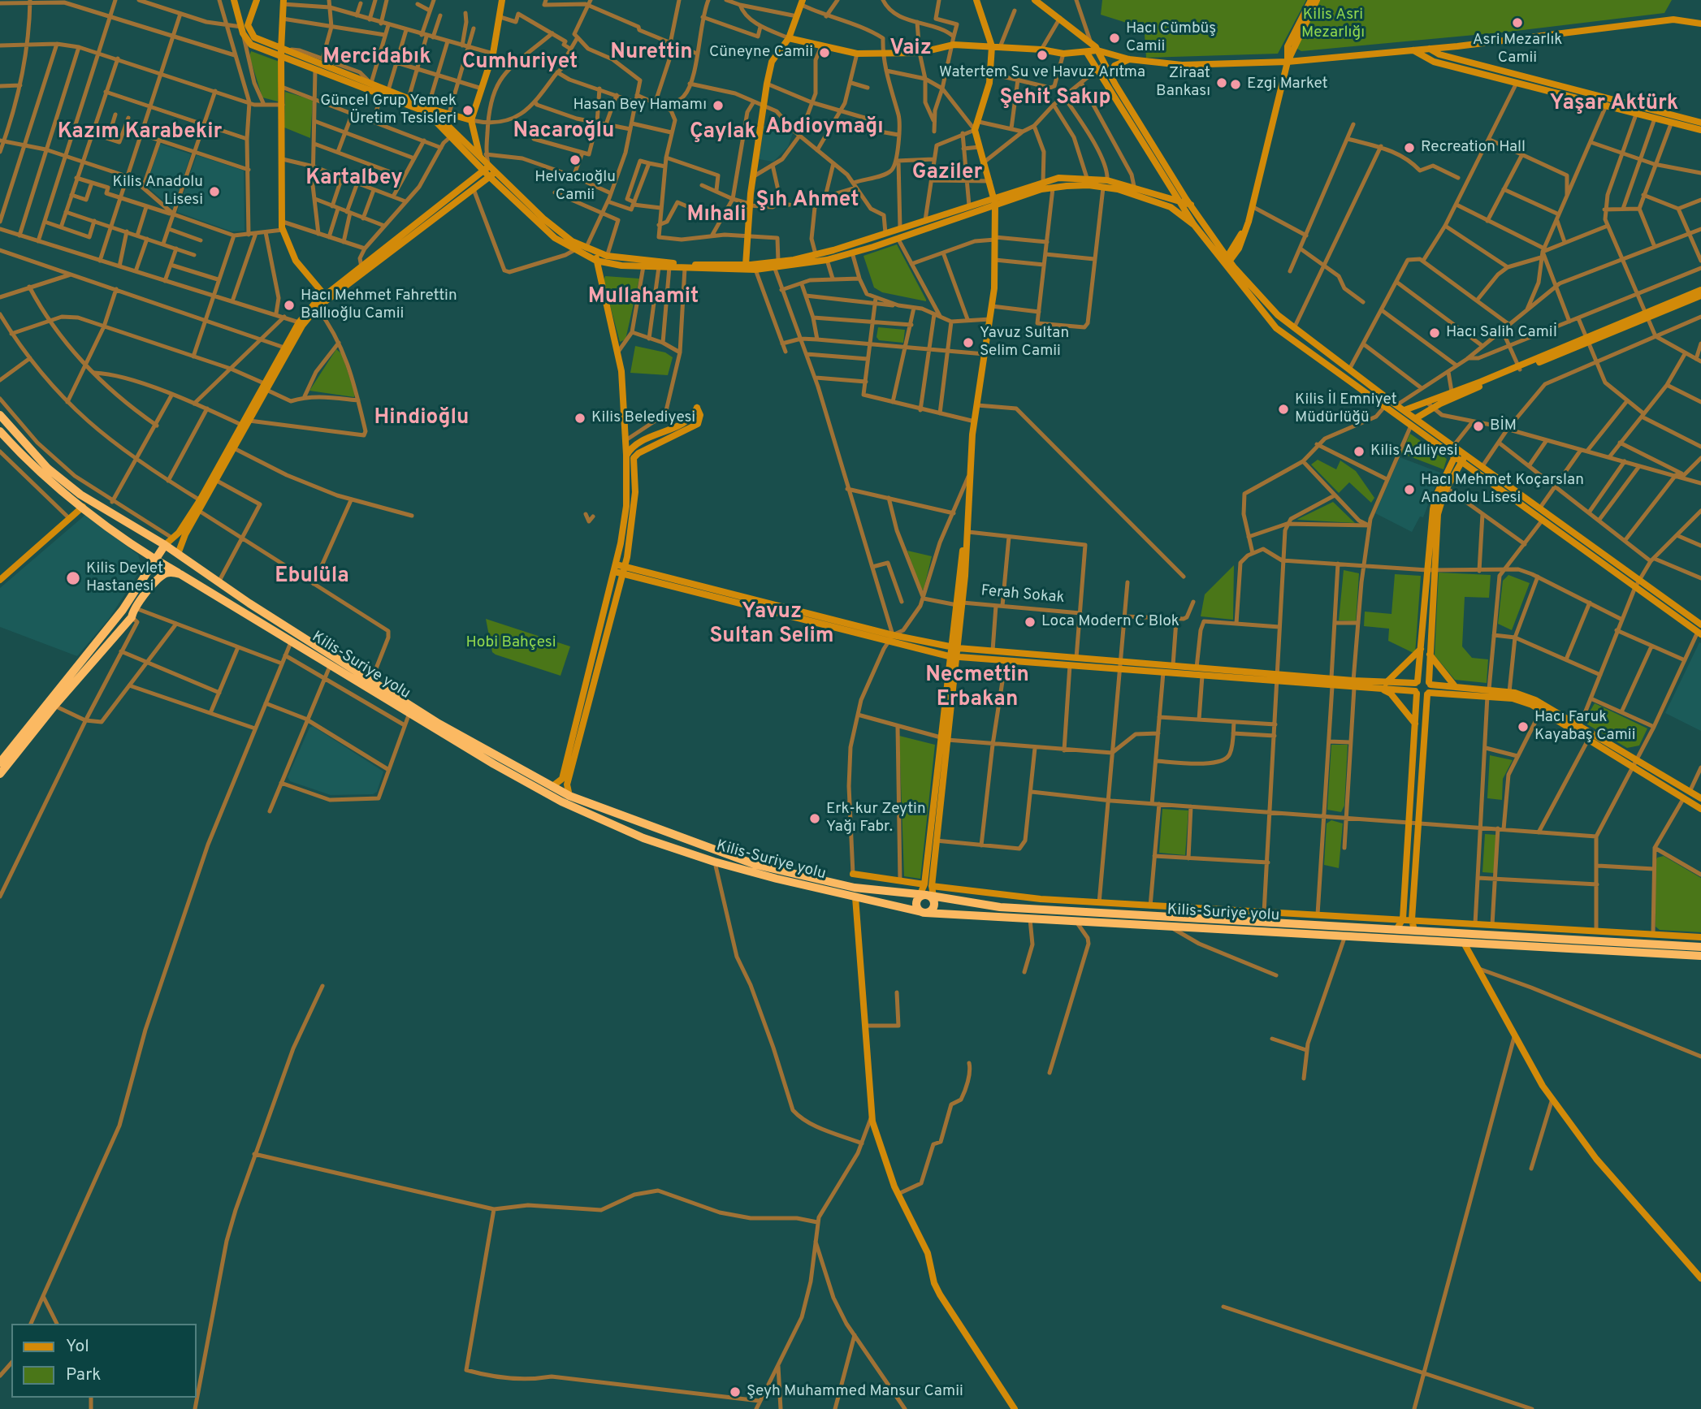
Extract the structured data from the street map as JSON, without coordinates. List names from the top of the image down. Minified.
{"streets":{"highway":["Kilis-Suriye yolu"],"street":["Ferah Sokak"]},"districts":["Vaiz","Nurettin","Mercidabık","Cumhuriyet","Şehit Sakıp","Yaşar Aktürk","Abdioymağı","Nacaroğlu","Kazım Karabekir","Çaylak","Gaziler","Kartalbey","Şıh Ahmet","Mıhali","Mullahamit","Hindioğlu","Ebulüla","Yavuz Sultan Selim","Necmettin Erbakan"],"parks":["Kilis Asri Mezarlığı","Hobi Bahçesi"],"places":["Asri Mezarlık Camii","Hacı Cümbüş Camii","Cüneyne Camii","Watertem Su ve Havuz Arıtma","Ziraat Bankası","Ezgi Market","Hasan Bey Hamamı","Güncel Grup Yemek Üretim Tesisleri","Recreation Hall","Helvacıoğlu Camii","Kilis Anadolu Lisesi","Hacı Mehmet Fahrettin Ballıoğlu Camii","Hacı Salih Camiİ","Yavuz Sultan Selim Camii","Kilis İl Emniyet Müdürlüğü","Kilis Belediyesi","BİM","Kilis Adliyesi","Hacı Mehmet Koçarslan Anadolu Lisesi","Kilis Devlet Hastanesi","Loca Modern C Blok","Hacı Faruk Kayabaş Camii","Erk-kur Zeytin Yağı Fabr.","Şeyh Muhammed Mansur Camii"],"legend":["Yol","Park"]}
